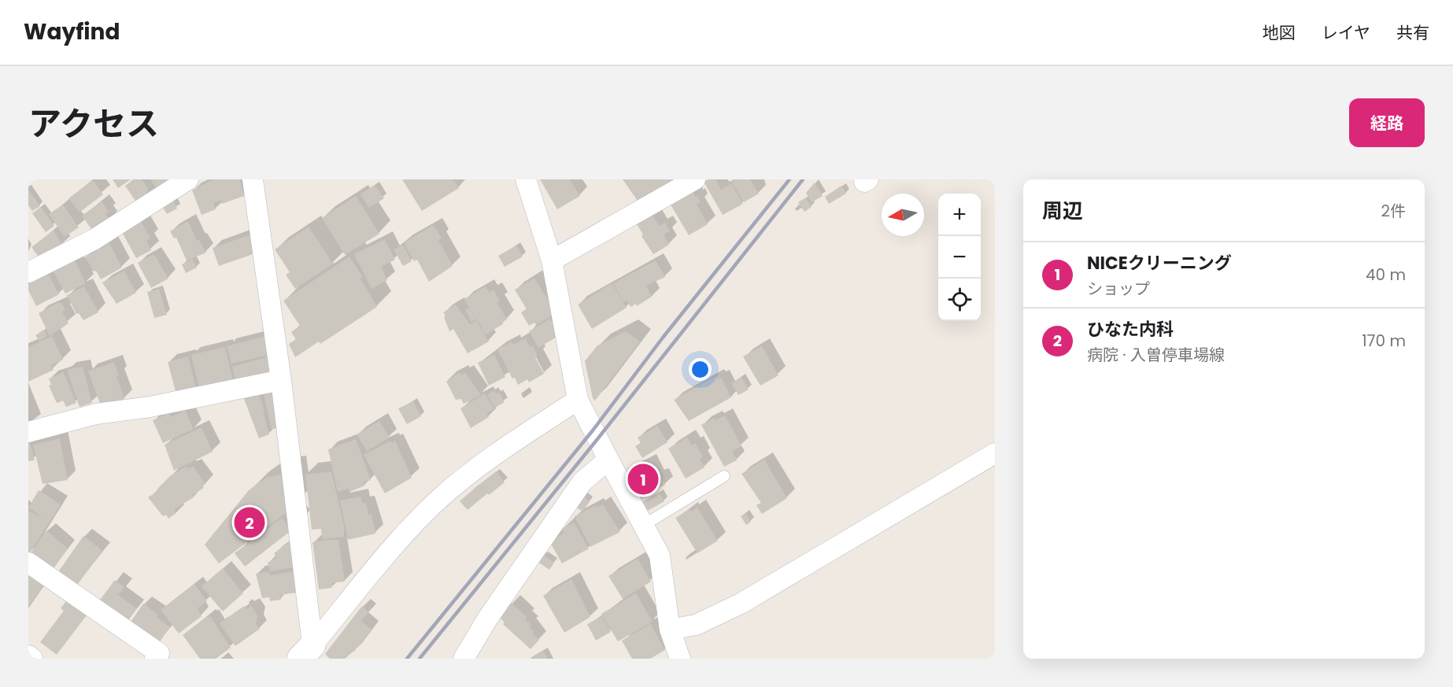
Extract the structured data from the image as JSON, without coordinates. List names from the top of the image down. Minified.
{"north":"left","page":{"header":"Wayfind","nav":["地図","レイヤ","共有"],"title":"アクセス","buttons":"経路","heading":["周辺","2件"],"map_buttons":["+","−"],"list":[{"mark":"1","name":"NICEクリーニング","note":"ショップ","value":"40 m"},{"mark":"2","name":"ひなた内科","note":"病院 · 入曽停車場線","value":"170 m"}],"pins":["1","2"]}}
